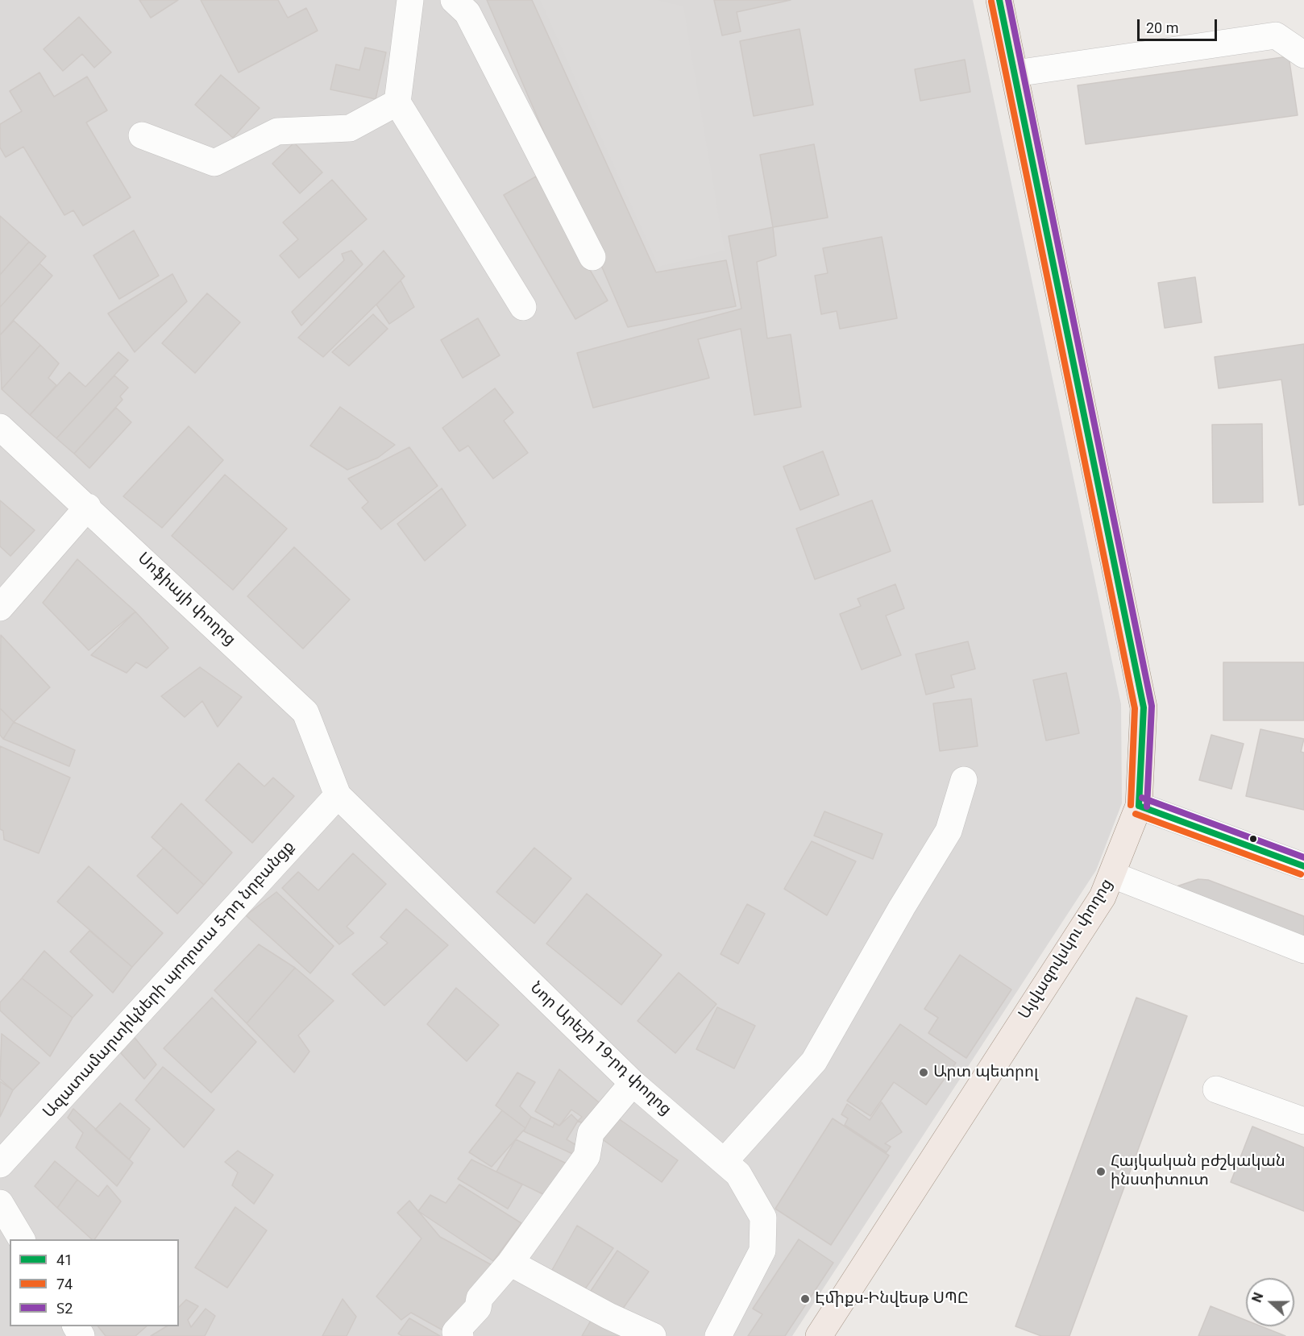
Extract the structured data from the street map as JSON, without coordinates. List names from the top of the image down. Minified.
{"streets":{"main road":["Այվազովսկու փողոց"],"street":["Սոֆիայի փողոց","Ազատամարտիկների պողոտա 5-րդ նրբանցք","Նոր Արեշի 19-րդ փողոց"]},"crossings":[["Սոֆիայի փողոց","Ազատամարտիկների պողոտա 5-րդ նրբանցք"],["Սոֆիայի փողոց","Նոր Արեշի 19-րդ փողոց"],["Ազատամարտիկների պողոտա 5-րդ նրբանցք","Նոր Արեշի 19-րդ փողոց"]],"places":["Արտ պետրոլ","Հայկական բժշկական ինստիտուտ","Էմիքս-Ինվեսթ ՍՊԸ"],"lines":["transit line 41","transit line Տ2","transit line 74"],"legend":["41","74","Տ2"],"scale_bar":"20 m","north":"left"}
